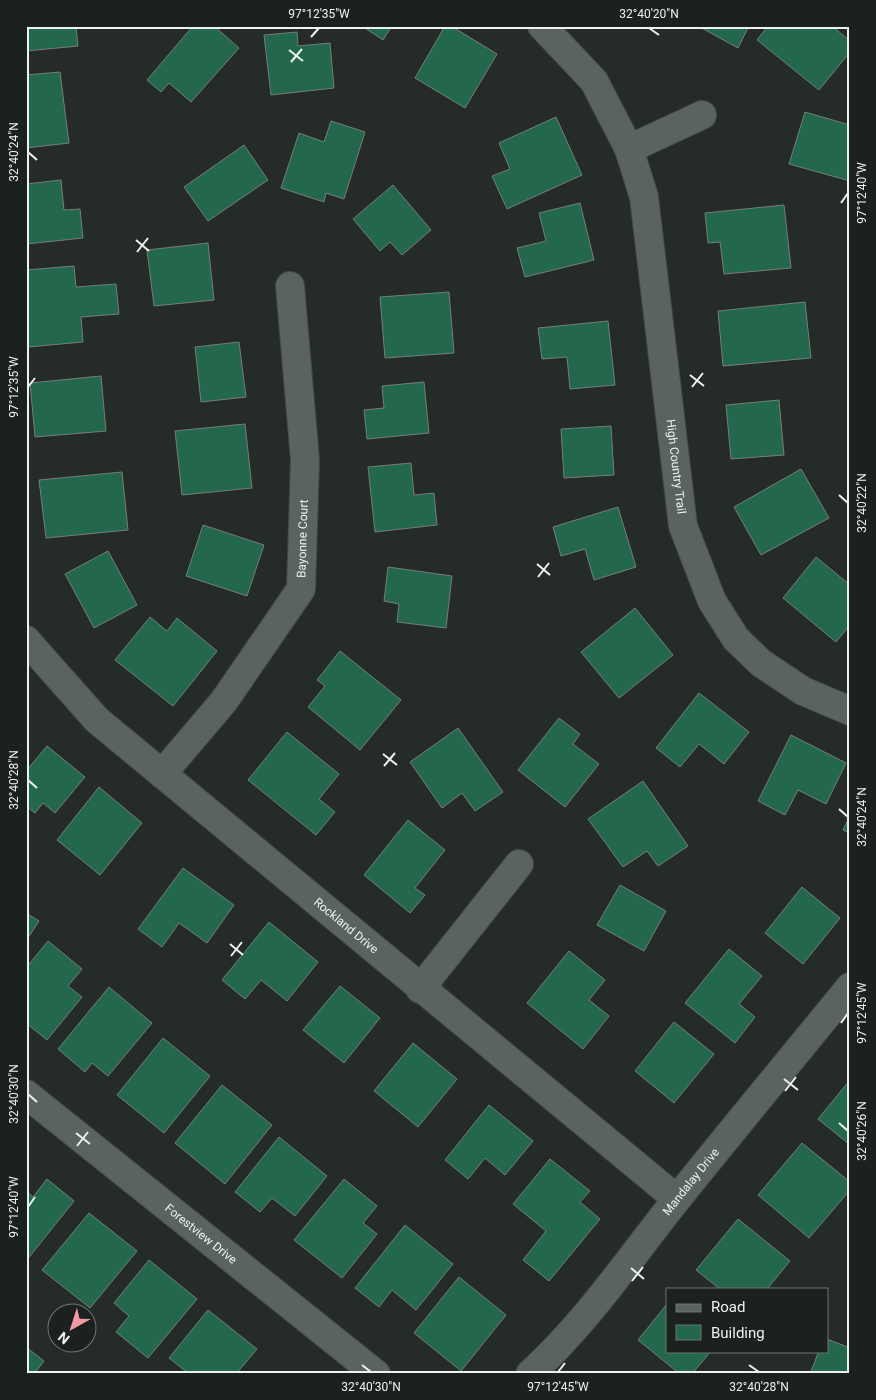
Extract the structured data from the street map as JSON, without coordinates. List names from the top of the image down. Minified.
{"streets":{"street":["High Country Trail","Bayonne Court","Rockland Drive","Mandalay Drive","Forestview Drive"]},"crossings":[["Bayonne Court","Rockland Drive"],["Rockland Drive","Mandalay Drive"]],"legend":["Road","Building"],"north":"bottom left","coordinates":["97°12'35\"W","32°40'20\"N","32°40'24\"N","97°12'40\"W","32°40'22\"N","32°40'28\"N","97°12'45\"W","32°40'30\"N","32°40'26\"N"]}
